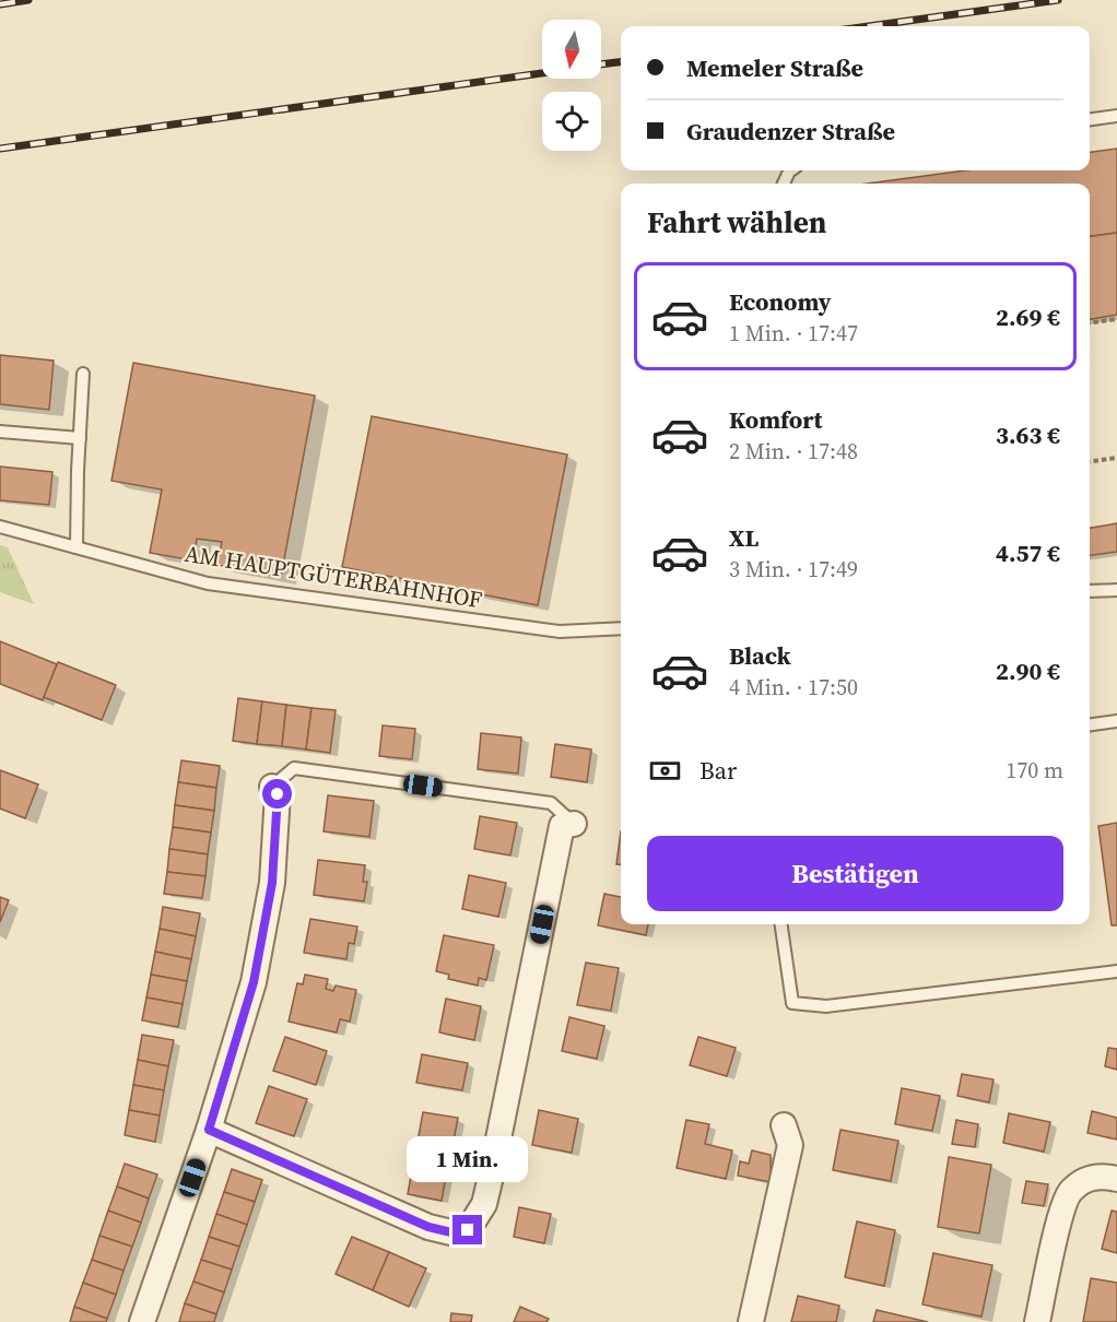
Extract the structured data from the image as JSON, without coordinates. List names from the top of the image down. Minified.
{"streets":{"lane":["AM HAUPTGÜTERBAHNHOF"]},"north":"bottom","page":{"banner":["Memeler Straße","Graudenzer Straße"],"heading":"Fahrt wählen","list":[{"name":"Economy","note":"1 Min. · 17:47","value":"2.69 €"},{"name":"Komfort","note":"2 Min. · 17:48","value":"3.63 €"},{"name":"XL","note":"3 Min. · 17:49","value":"4.57 €"},{"name":"Black","note":"4 Min. · 17:50","value":"2.90 €"}],"pay":["Bar","170 m"],"buttons":"Bestätigen","bubble":"1 Min."}}
